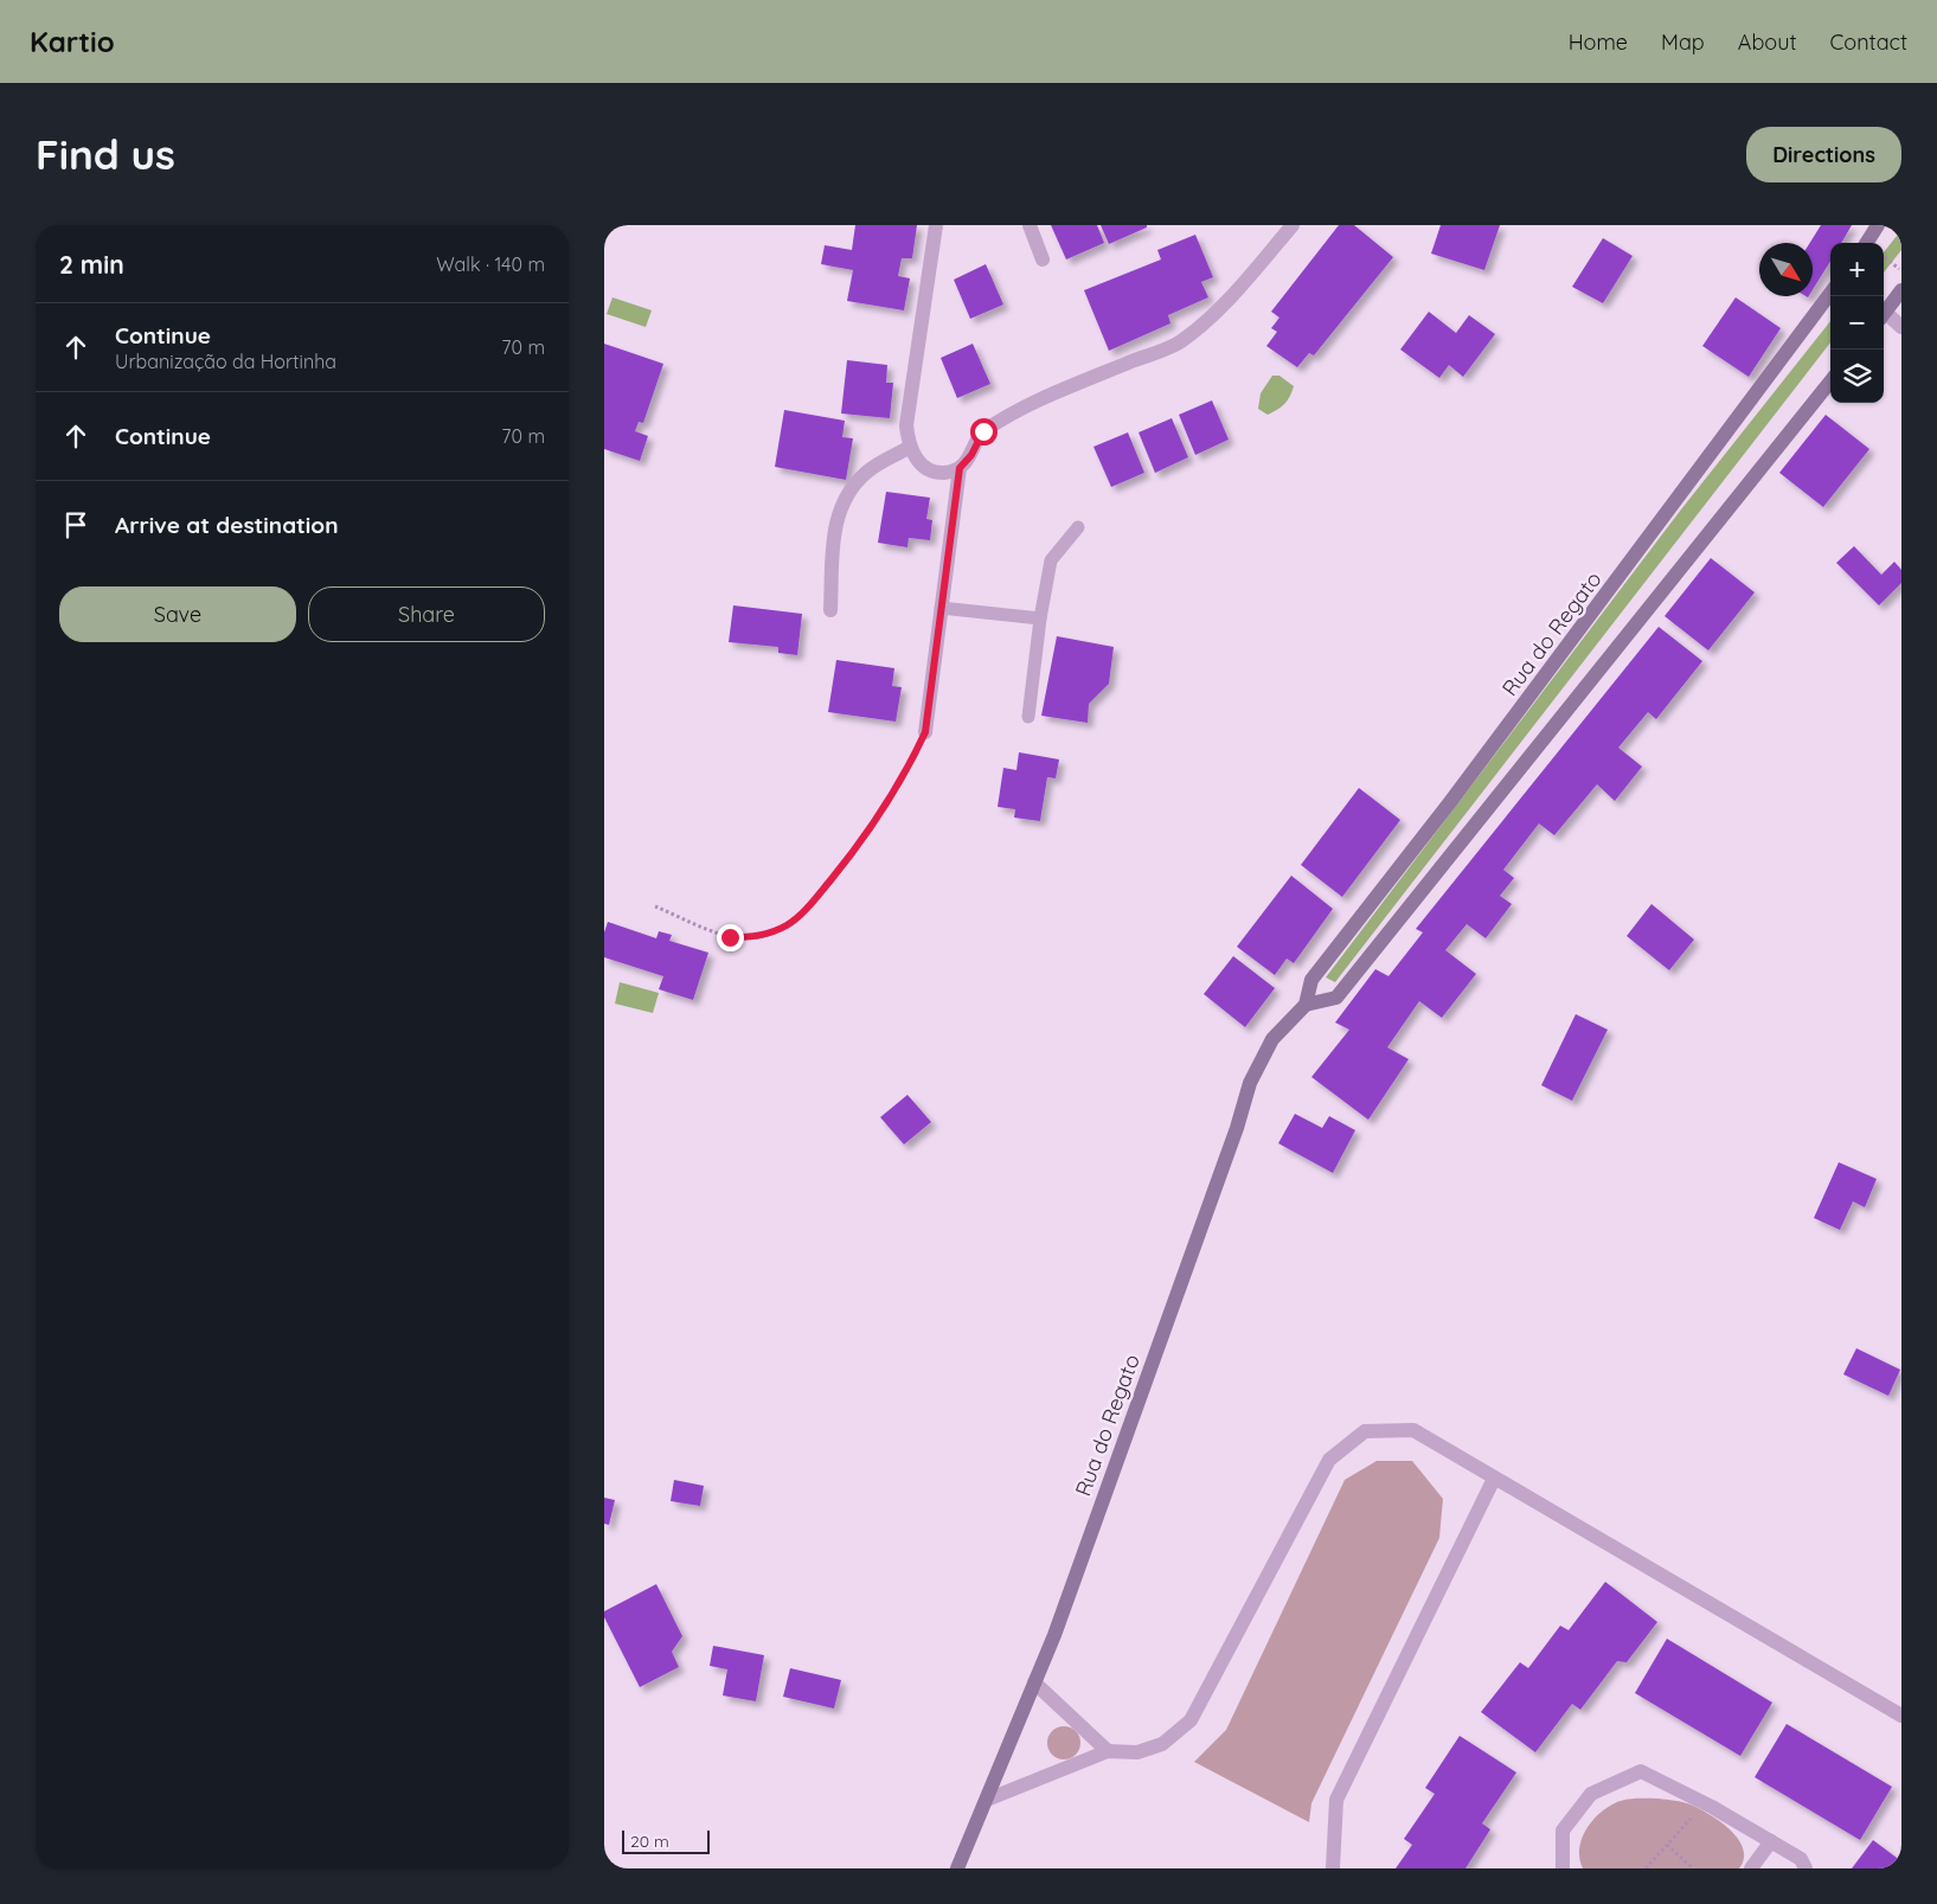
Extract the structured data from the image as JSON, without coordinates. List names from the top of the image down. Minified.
{"streets":{"street":["Rua do Regato"]},"scale_bar":"20 m","north":"bottom right","page":{"header":"Kartio","nav":["Home","Map","About","Contact"],"buttons":["Directions",["Save","Share"]],"title":"Find us","heading":["2 min","Walk · 140 m"],"map_buttons":["+","−"],"list":[["Continue","Urbanização da Hortinha","70 m"],["Continue","70 m"],"Arrive at destination"],"scale":"20 m"}}
